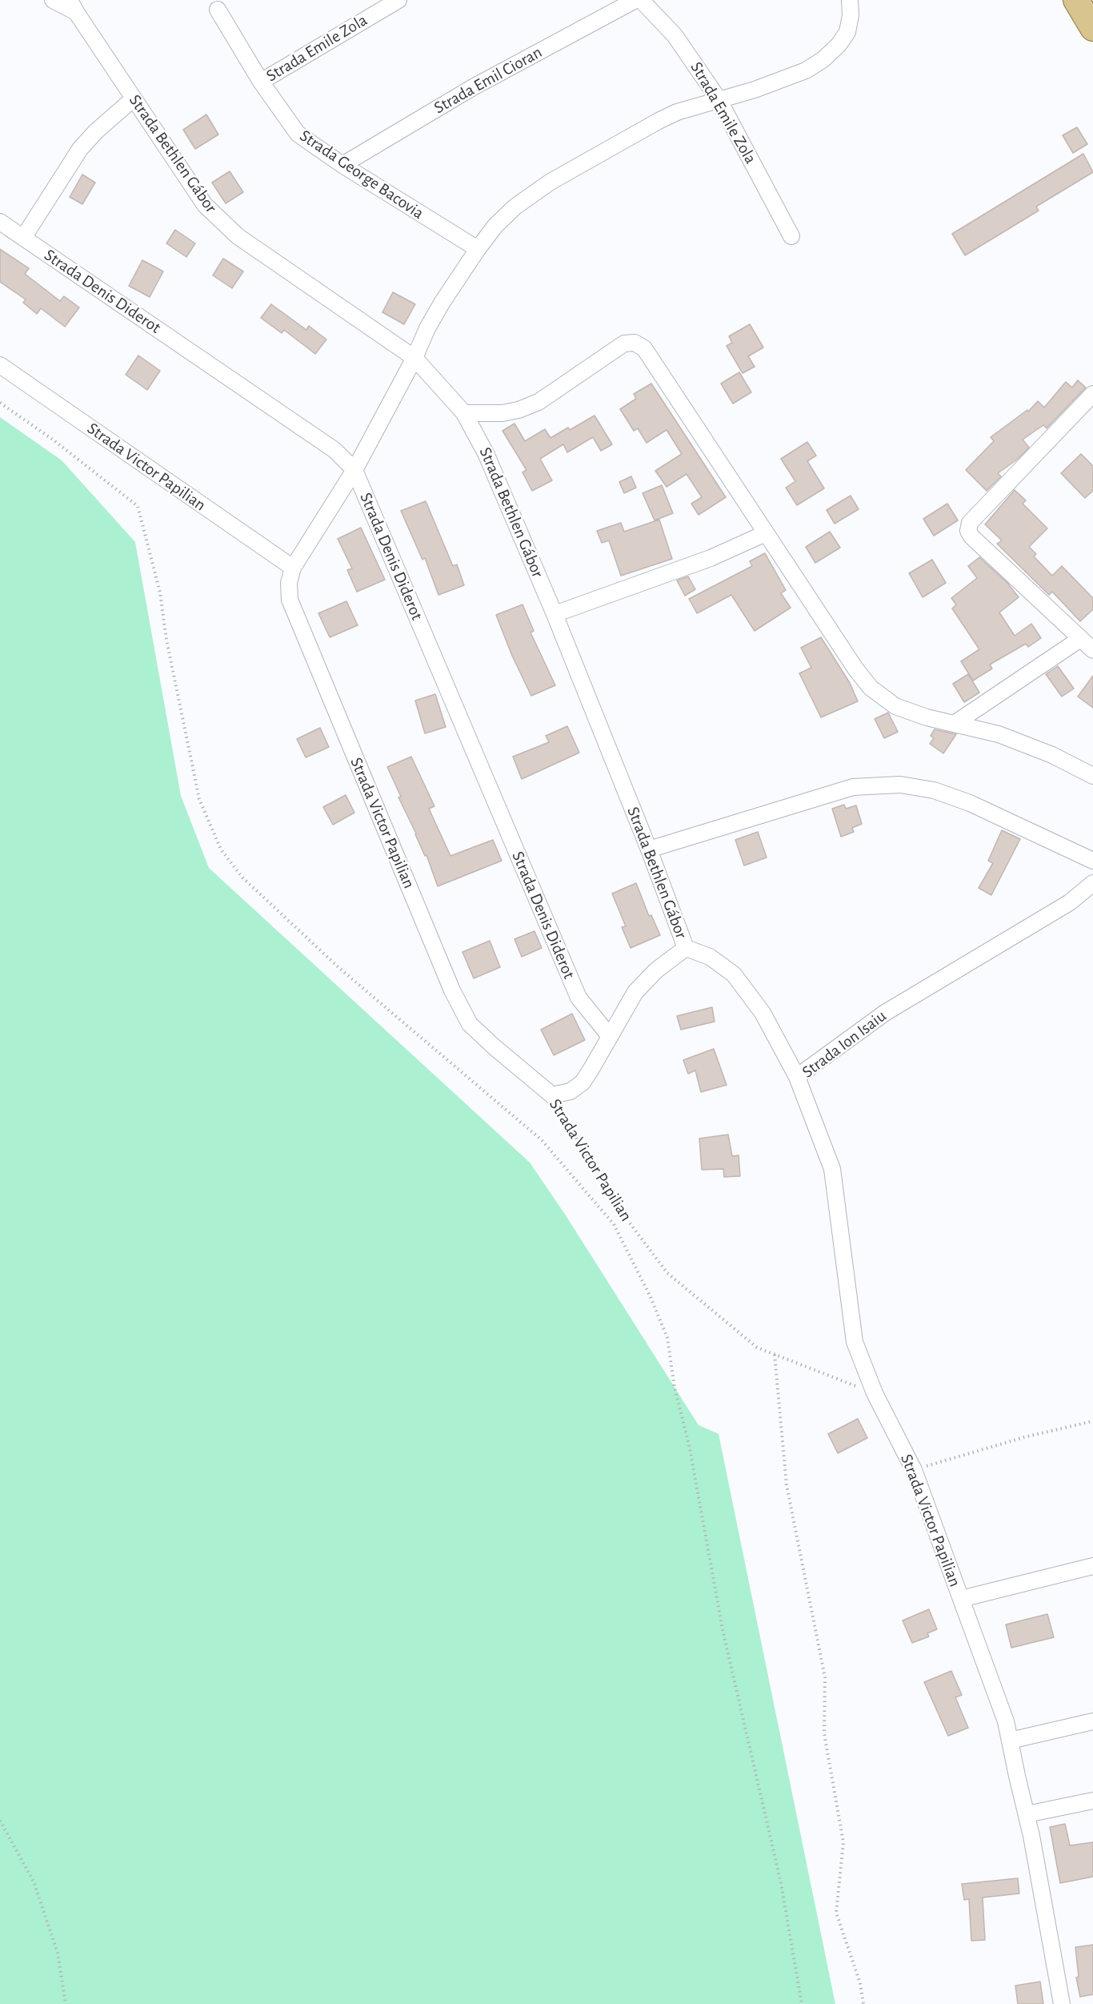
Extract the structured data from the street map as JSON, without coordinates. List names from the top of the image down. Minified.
{"streets":{"street":["Strada Emile Zola","Strada Emil Cioran","Strada Bethlen Gábor","Strada George Bacovia","Strada Denis Diderot","Strada Victor Papilian","Strada Ion Isaiu"]},"crossings":[["Strada Emile Zola","Strada George Bacovia"],["Strada Emile Zola","Strada Victor Papilian"],["Strada Emil Cioran","Strada George Bacovia"],["Strada Bethlen Gábor","Strada Denis Diderot"],["Strada Bethlen Gábor","Strada Victor Papilian"],["Strada George Bacovia","Strada Victor Papilian"],["Strada Denis Diderot","Strada Victor Papilian"],["Strada Victor Papilian","Strada Ion Isaiu"]]}
